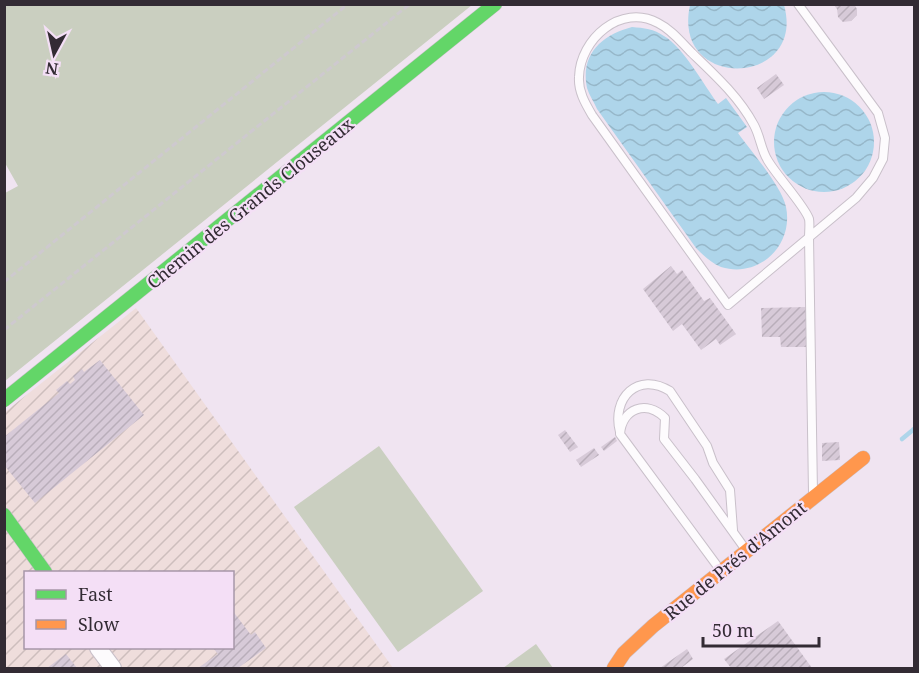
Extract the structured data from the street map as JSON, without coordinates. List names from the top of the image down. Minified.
{"streets":{"street":["Chemin des Grands Clouseaux","Rue de Prés d'Amont"]},"legend":["Fast","Slow"],"scale_bar":"50 m","north":"bottom"}
